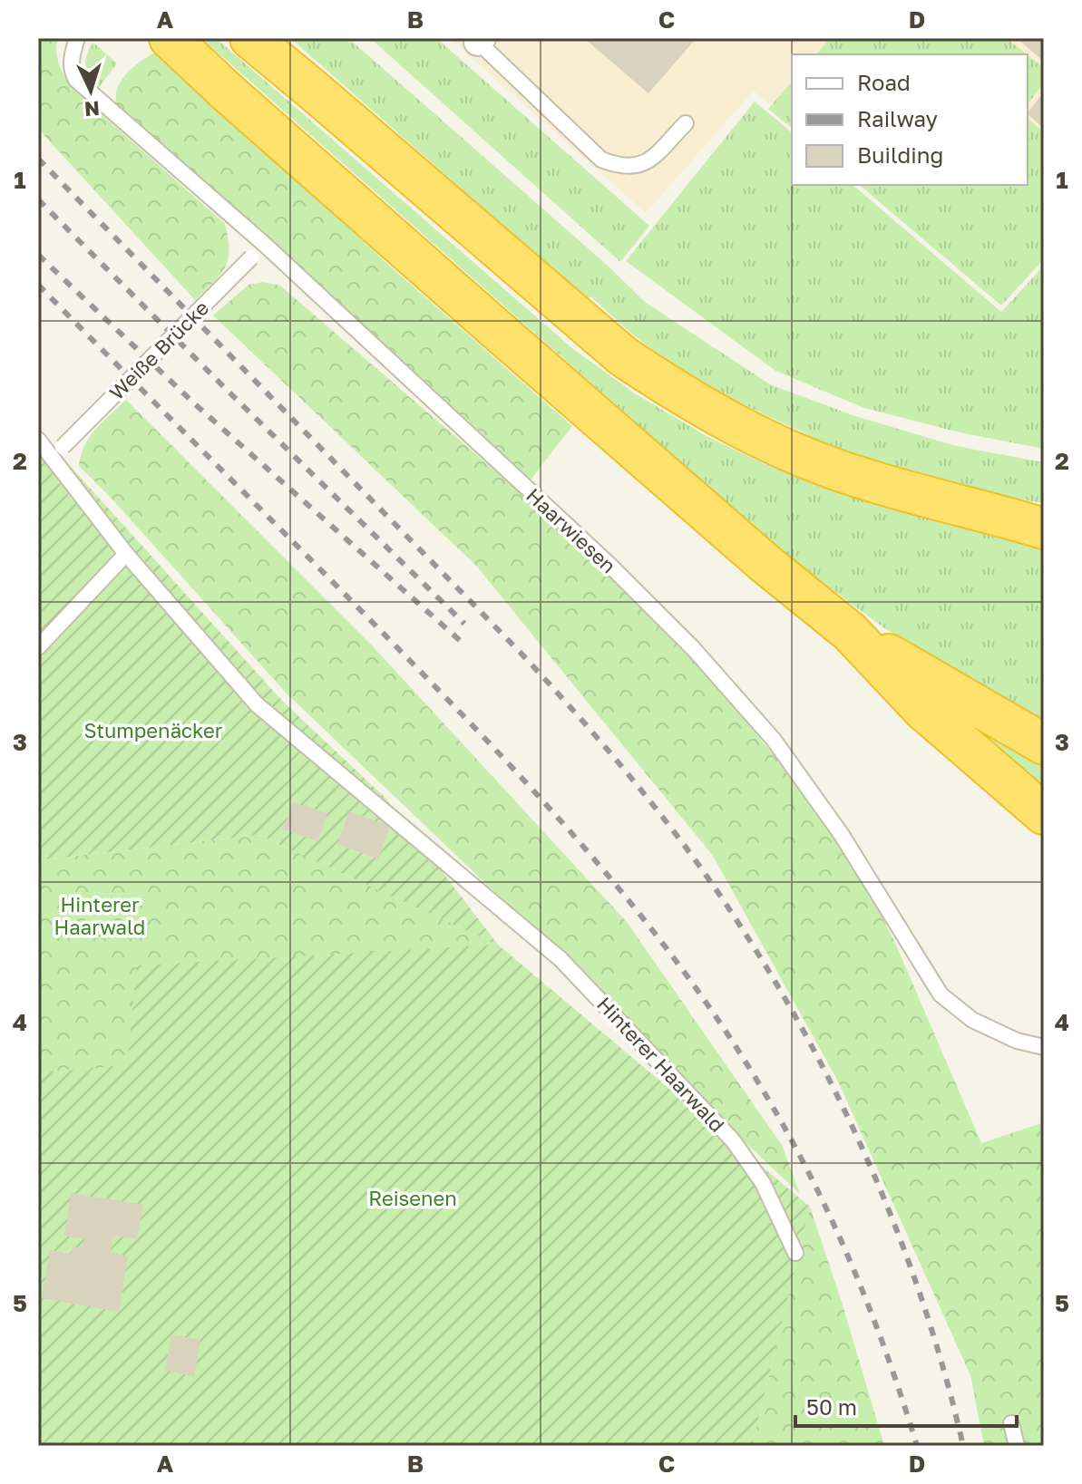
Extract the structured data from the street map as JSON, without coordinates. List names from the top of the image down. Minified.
{"streets":{"lane":["Weiße Brücke","Haarwiesen","Hinterer Haarwald"]},"crossings":[["Weiße Brücke","Haarwiesen"],["Weiße Brücke","Hinterer Haarwald"]],"parks":["Stumpenäcker","Hinterer Haarwald","Reisenen"],"legend":["Road","Railway","Building"],"scale_bar":"50 m","north":"bottom","grid":{"columns":["A","B","C","D"],"rows":["1","2","3","4","5"]}}
